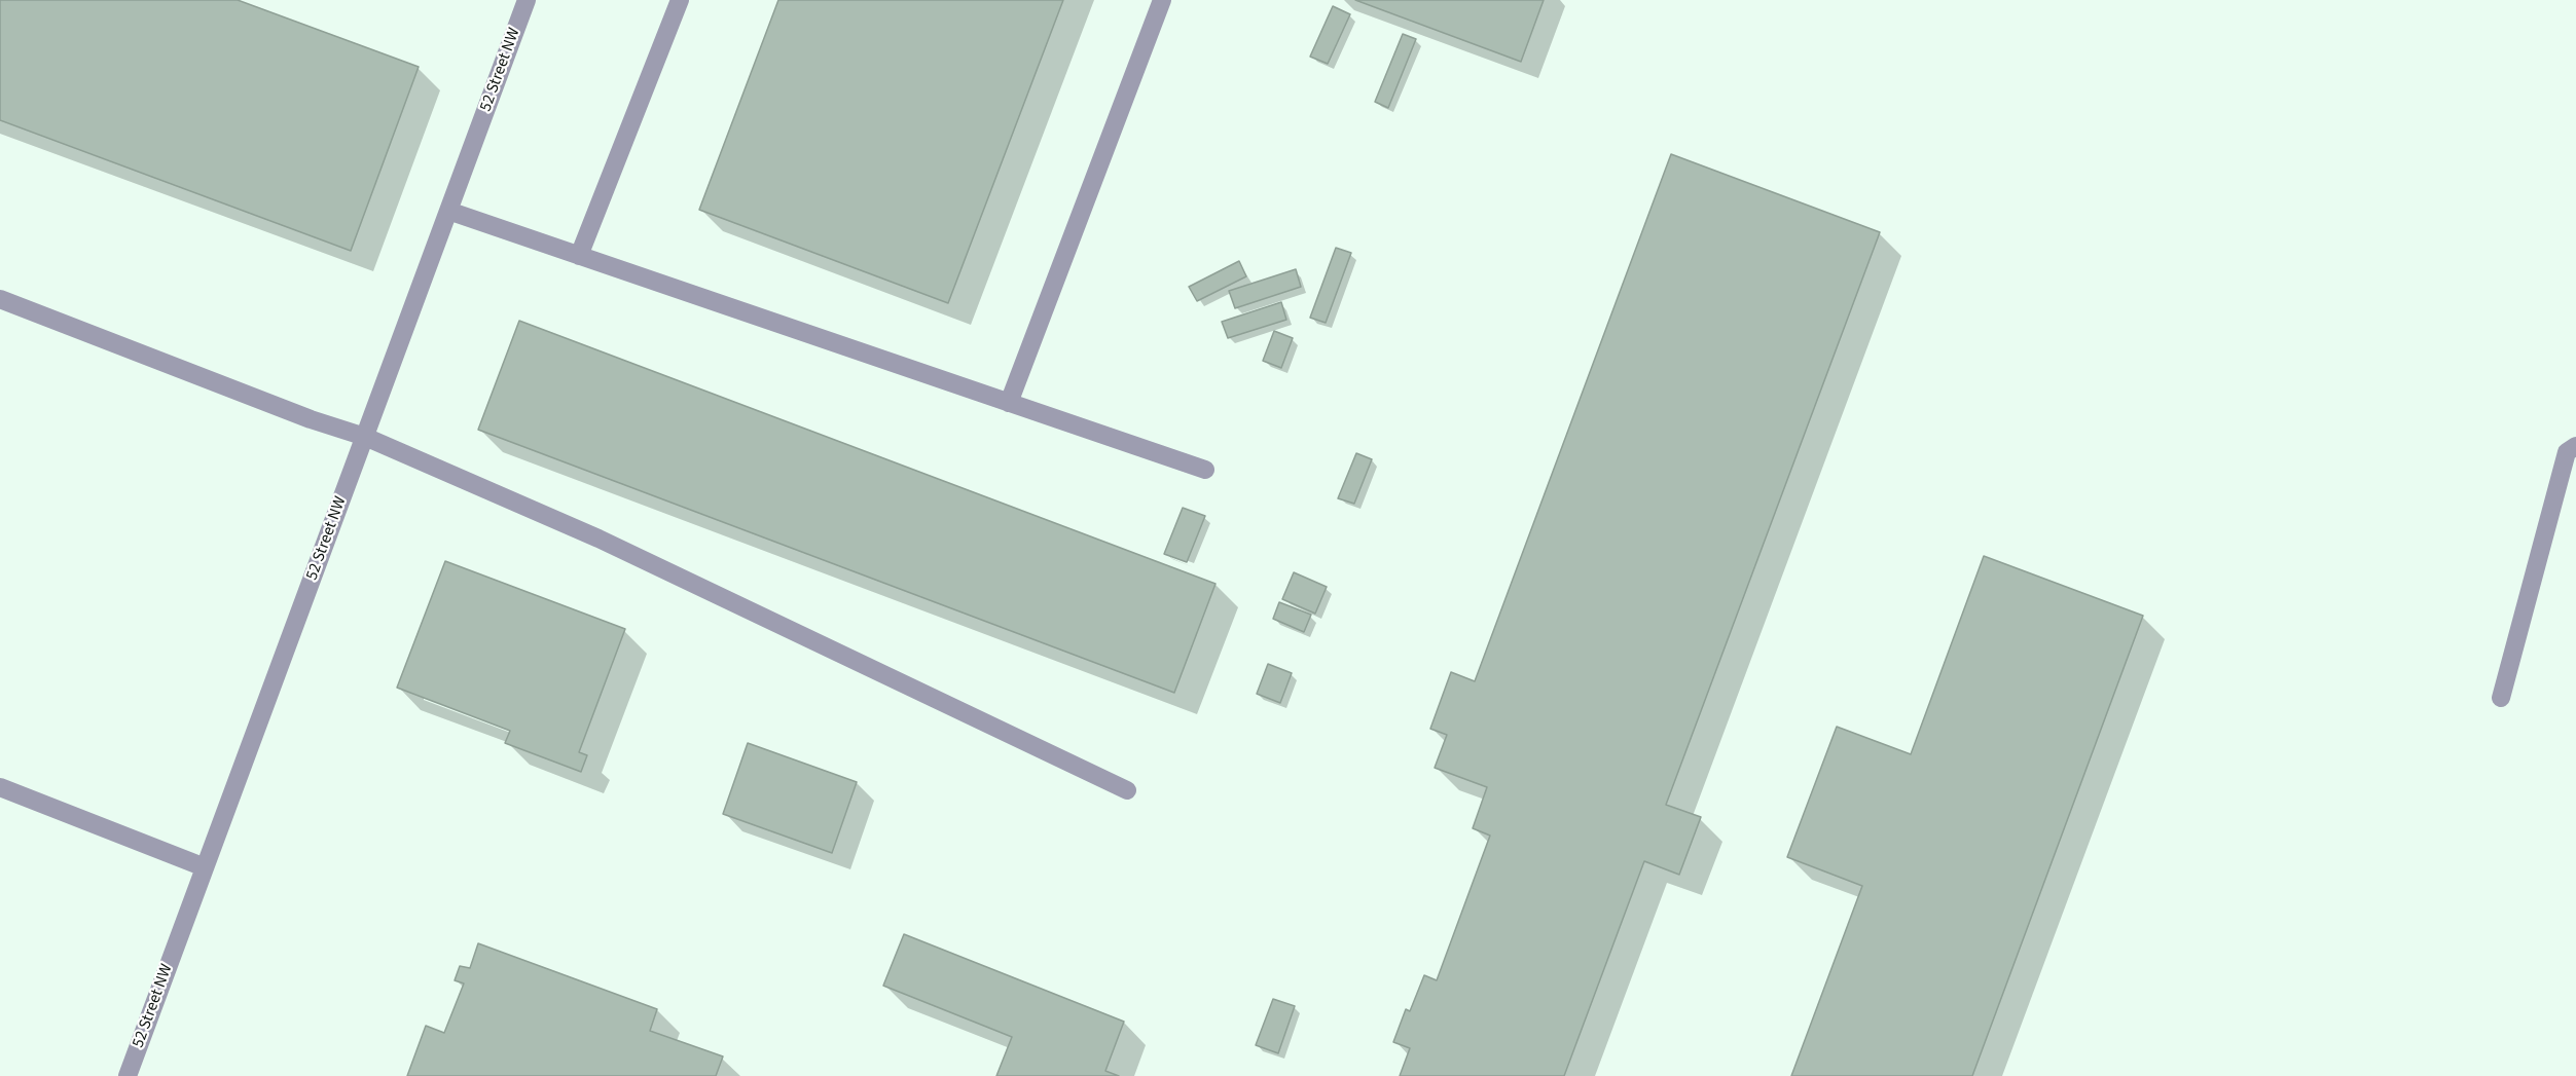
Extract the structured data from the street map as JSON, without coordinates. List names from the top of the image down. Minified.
{"streets":{"street":["52 Street NW"]}}
